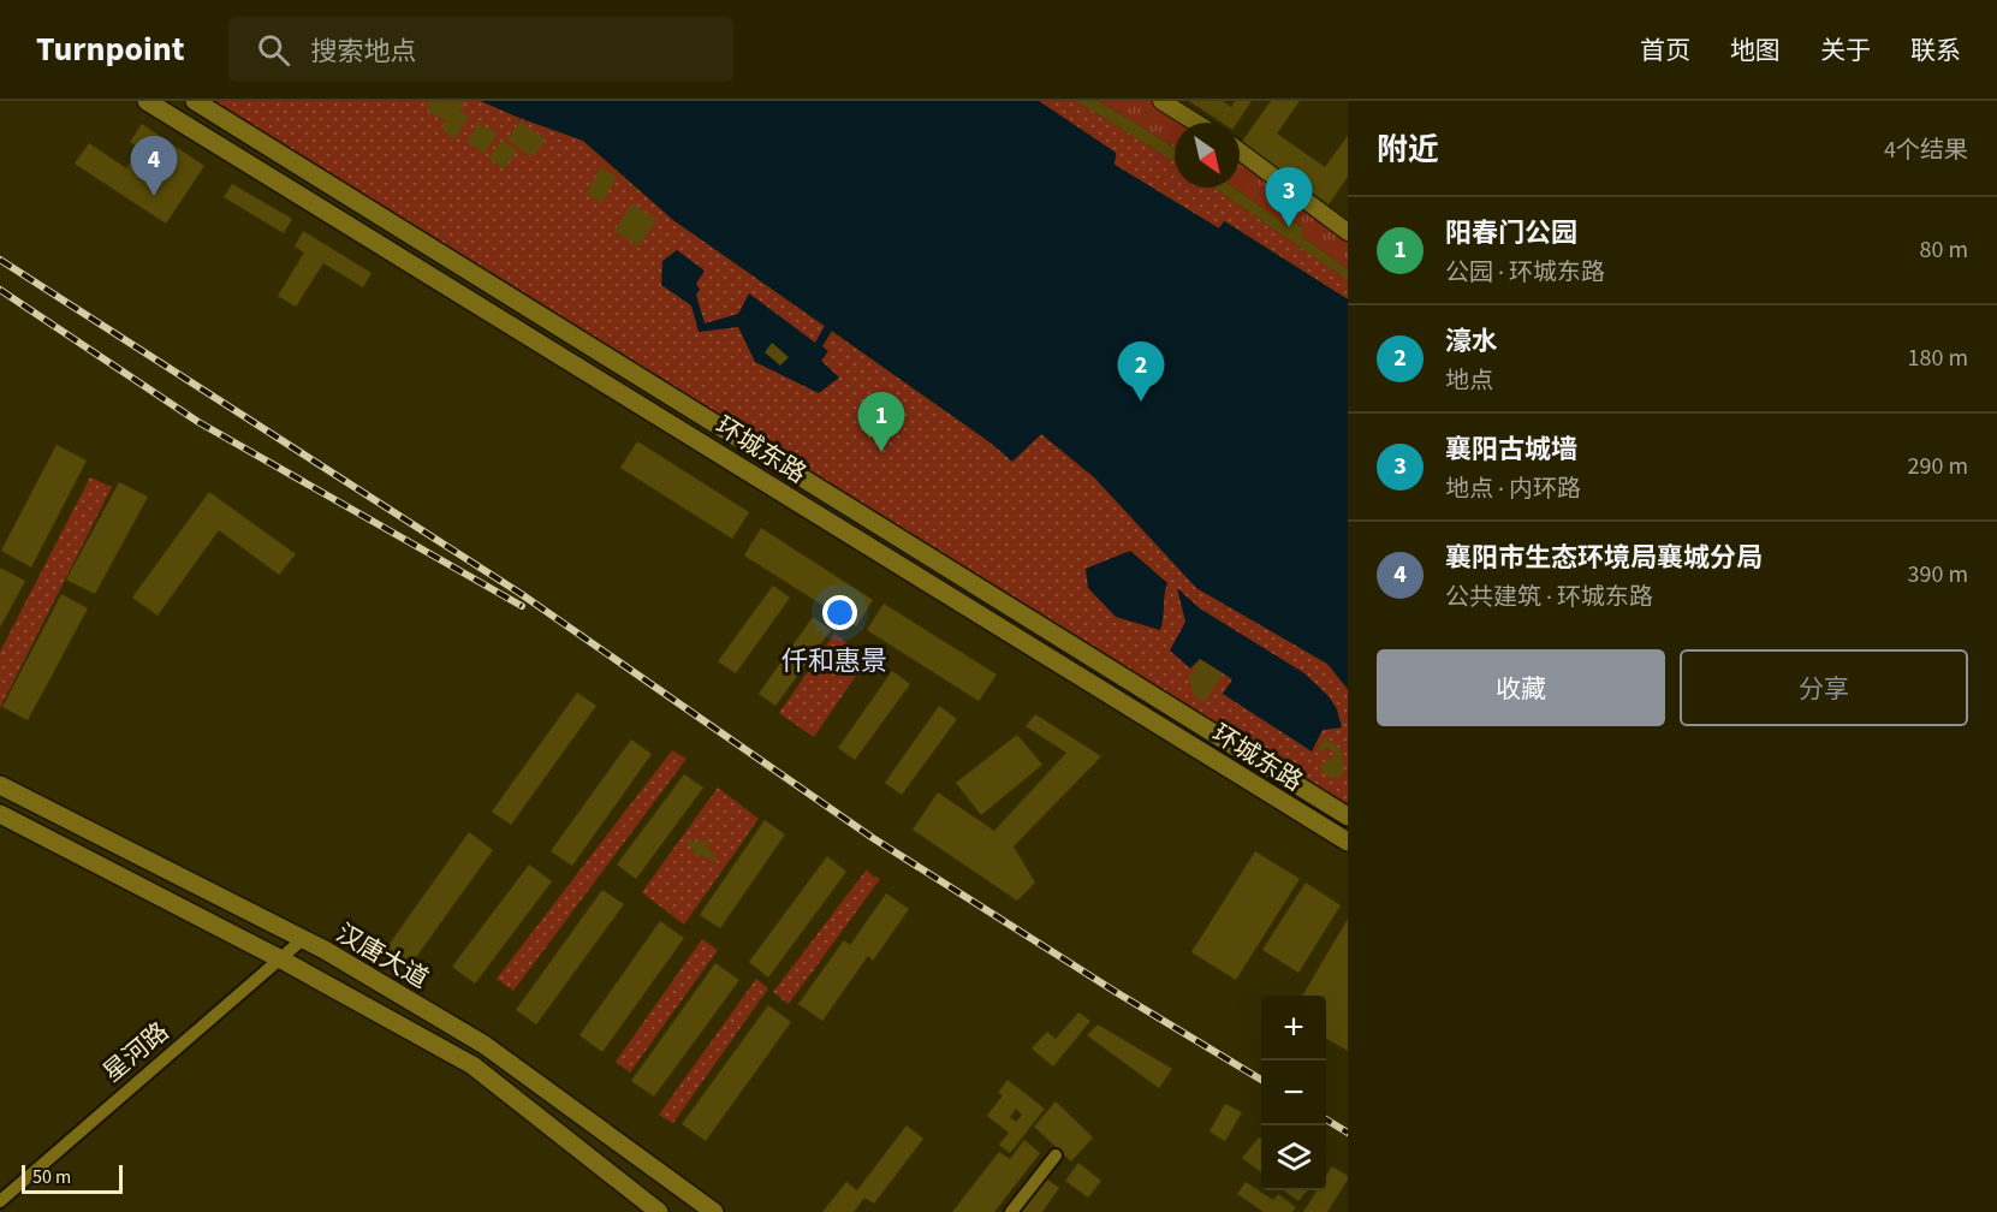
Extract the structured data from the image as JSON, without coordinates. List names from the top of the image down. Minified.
{"streets":{"main road":["环城东路","汉唐大道"],"street":["星河路"]},"crossings":[["汉唐大道","星河路"]],"districts":["仟和惠景"],"scale_bar":"50 m","north":"bottom right","page":{"header":"Turnpoint","search":"搜索地点","nav":["首页","地图","关于","联系"],"heading":["附近","4个结果"],"pins":["4","3","2","1"],"list":[{"mark":"1","name":"阳春门公园","note":"公园 · 环城东路","value":"80 m"},{"mark":"2","name":"濠水","note":"地点","value":"180 m"},{"mark":"3","name":"襄阳古城墙","note":"地点 · 内环路","value":"290 m"},{"mark":"4","name":"襄阳市生态环境局襄城分局","note":"公共建筑 · 环城东路","value":"390 m"}],"buttons":["收藏","分享"],"map_buttons":["+","−"],"scale":"50 m"}}
